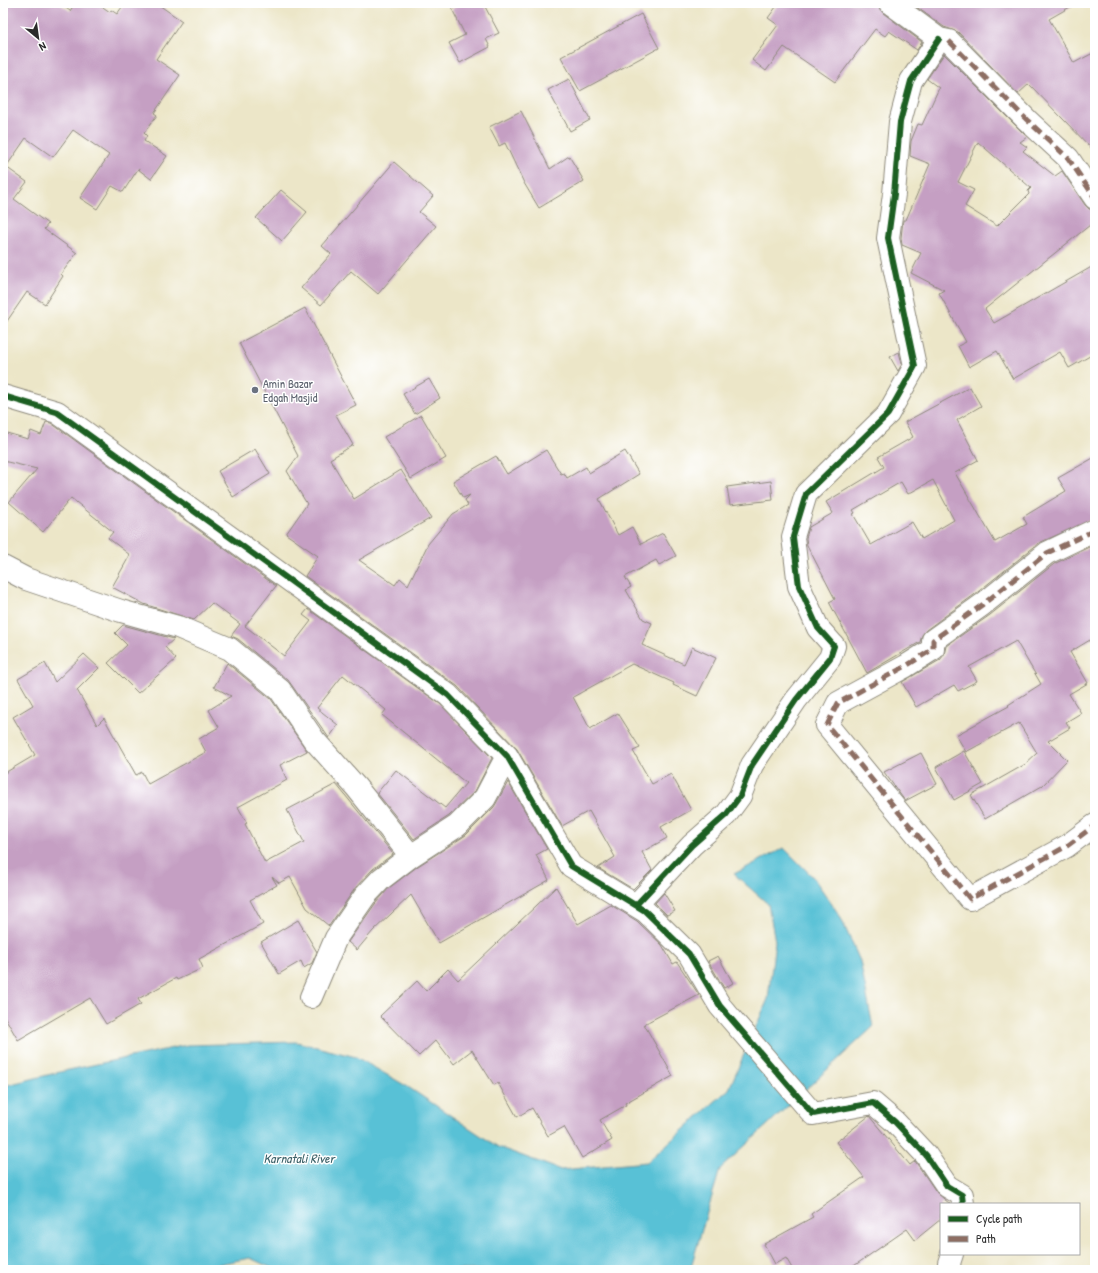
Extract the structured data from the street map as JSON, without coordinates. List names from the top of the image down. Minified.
{"water":["Karnatali River"],"places":["Amin Bazar Edgah Masjid"],"legend":["Cycle path","Path"],"north":"bottom right"}
